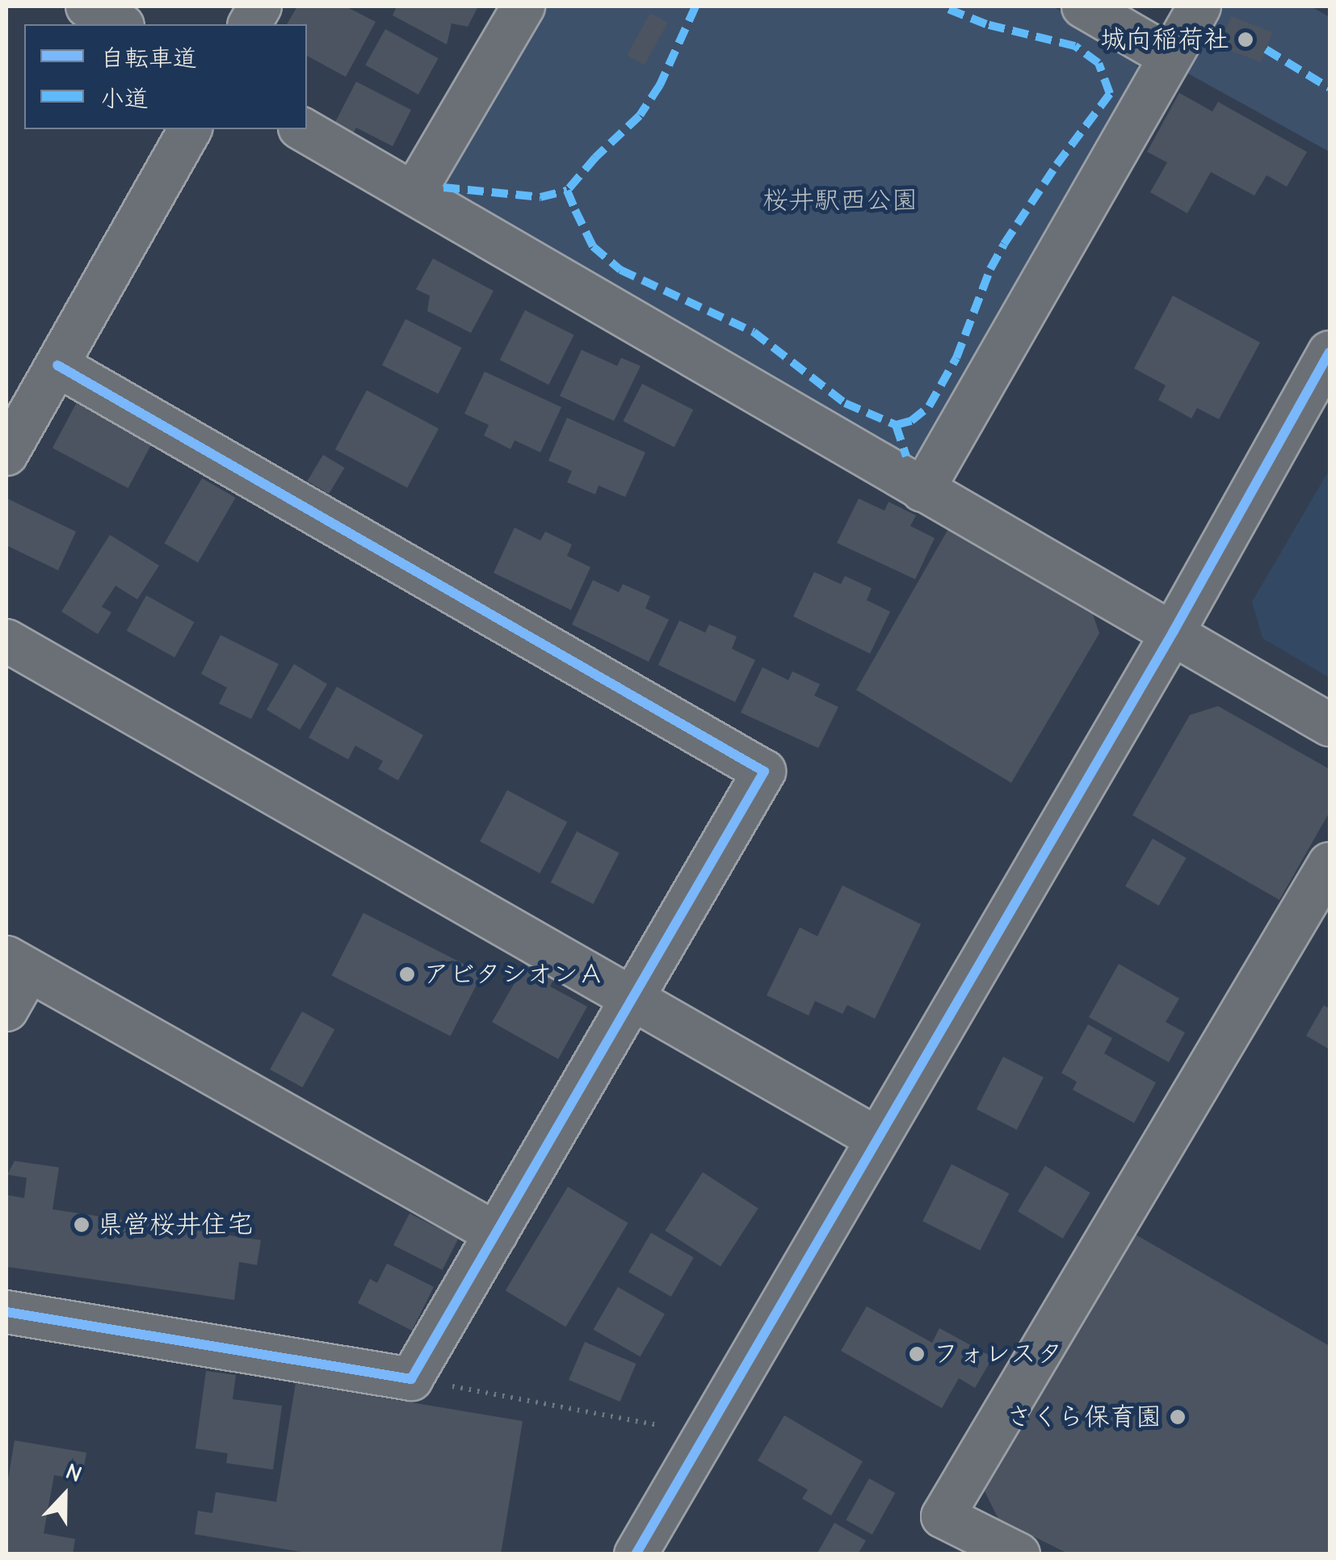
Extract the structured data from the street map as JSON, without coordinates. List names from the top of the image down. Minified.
{"parks":["桜井駅西公園"],"places":["城向稲荷社","アビタシオンＡ","県営桜井住宅","フォレスタ","さくら保育園"],"legend":["自転車道","小道"],"north":"top"}
